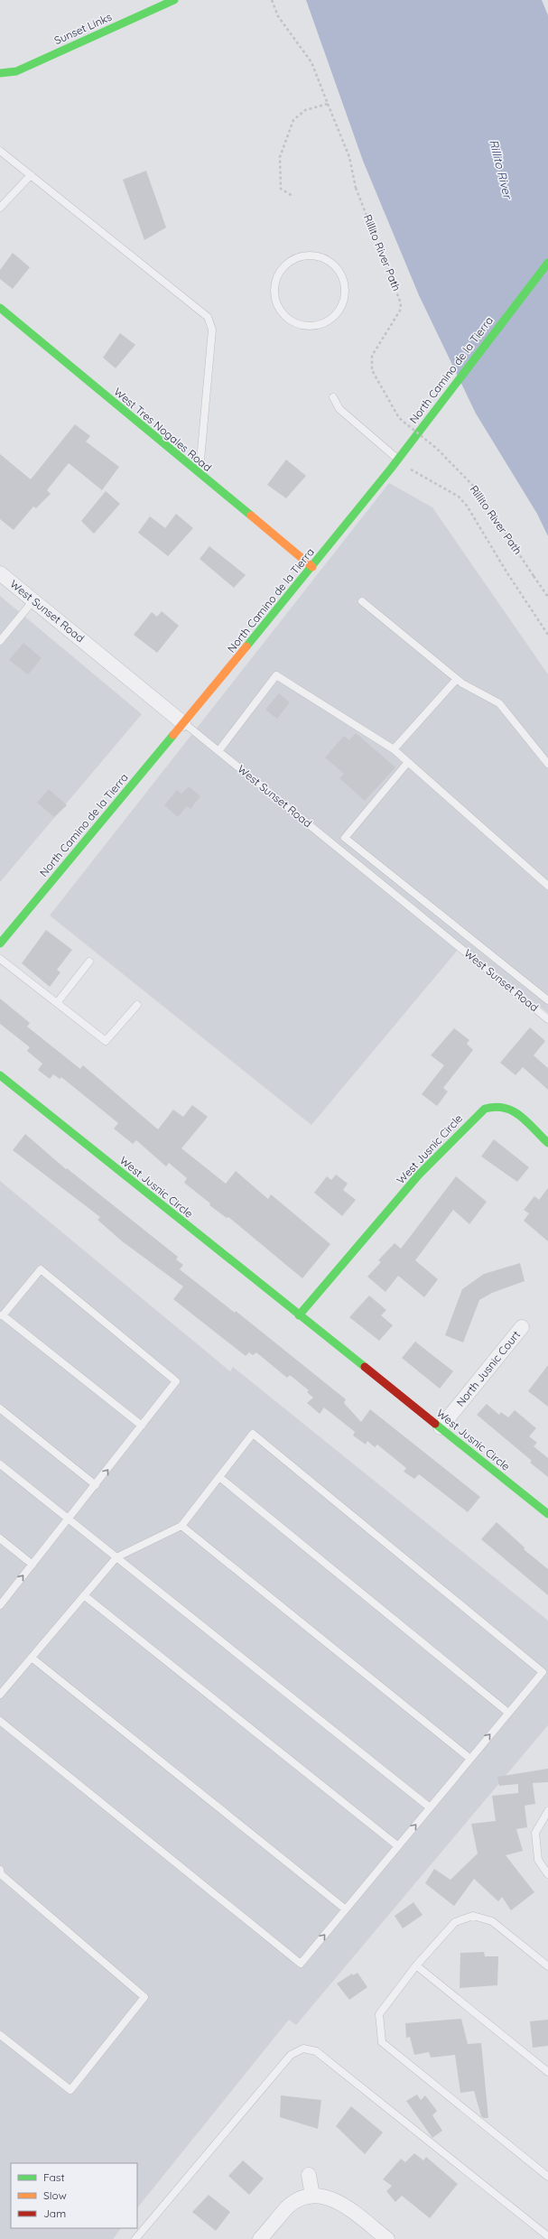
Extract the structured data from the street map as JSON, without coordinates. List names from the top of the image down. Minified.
{"streets":{"street":["Sunset Links","North Camino de la Tierra","West Tres Nogales Road","West Sunset Road","West Jusnic Circle","North Jusnic Court"],"path":["Rillito River Path"]},"crossings":[["Rillito River Path","North Camino de la Tierra"],["North Camino de la Tierra","West Tres Nogales Road"],["North Camino de la Tierra","West Sunset Road"],["West Jusnic Circle","North Jusnic Court"]],"water":["Rillito River"],"legend":["Fast","Slow","Jam"]}
